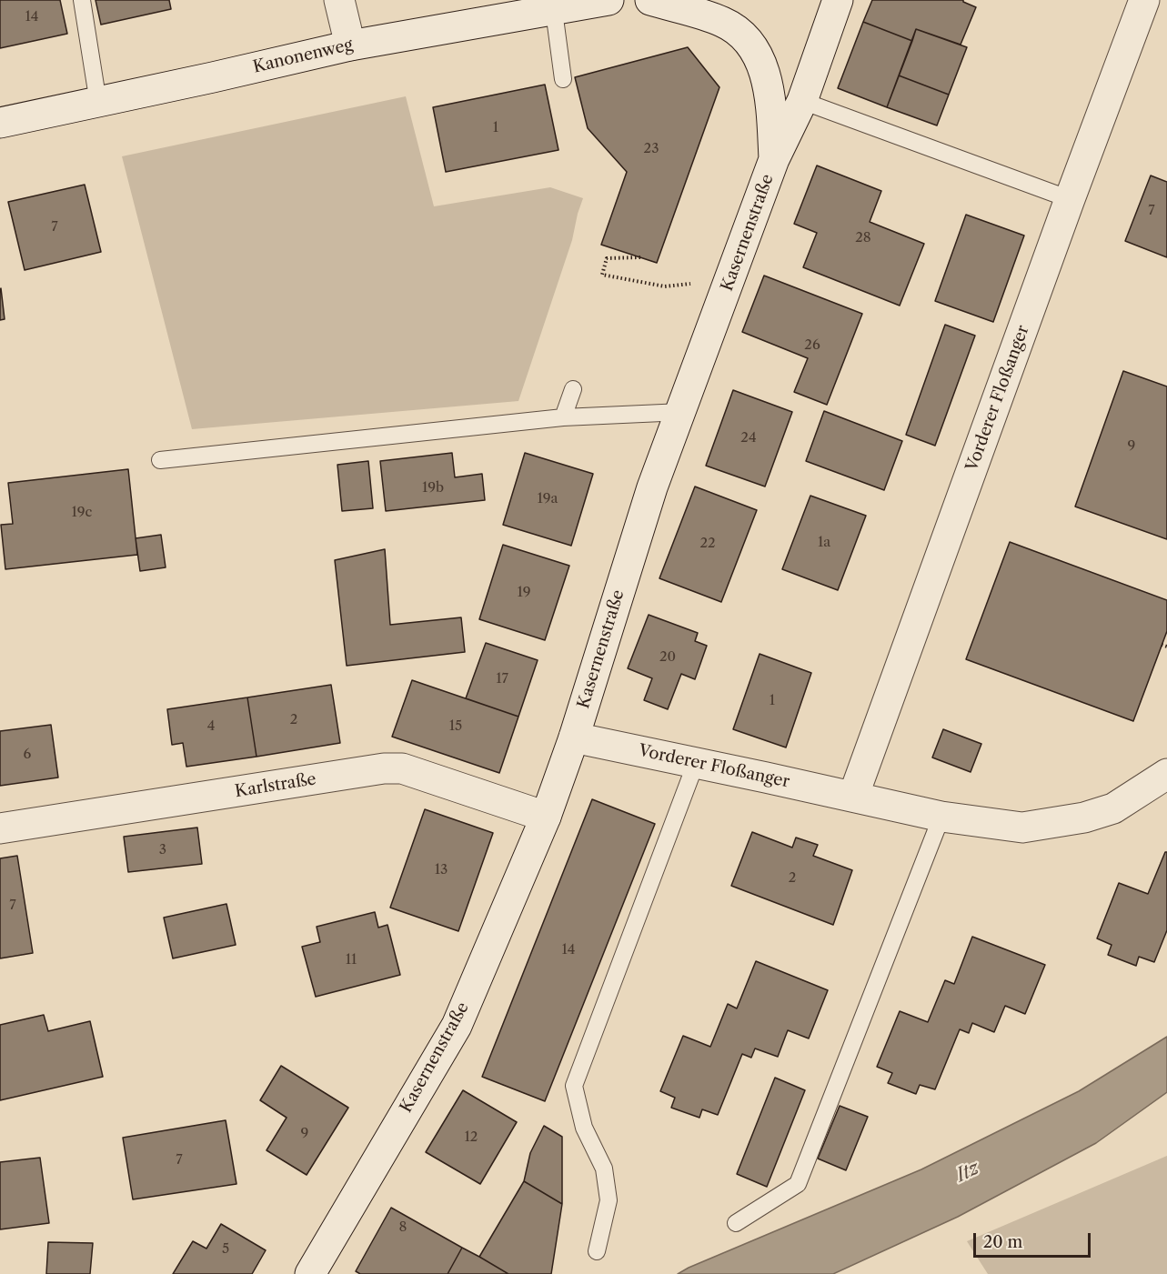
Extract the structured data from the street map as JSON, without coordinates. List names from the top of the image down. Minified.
{"streets":{"street":["Kanonenweg","Kasernenstraße","Vorderer Floßanger","Karlstraße"]},"crossings":[["Kasernenstraße","Vorderer Floßanger"],["Kasernenstraße","Karlstraße"]],"water":["Itz"],"house_numbers":["14","1","23","7","7","28","26","24","9","19b","19a","19c","1a","22","19","20","17","1","2","4","15","6","3","13","2","7","14","11","9","12","7","8","5"],"scale_bar":"20 m"}
